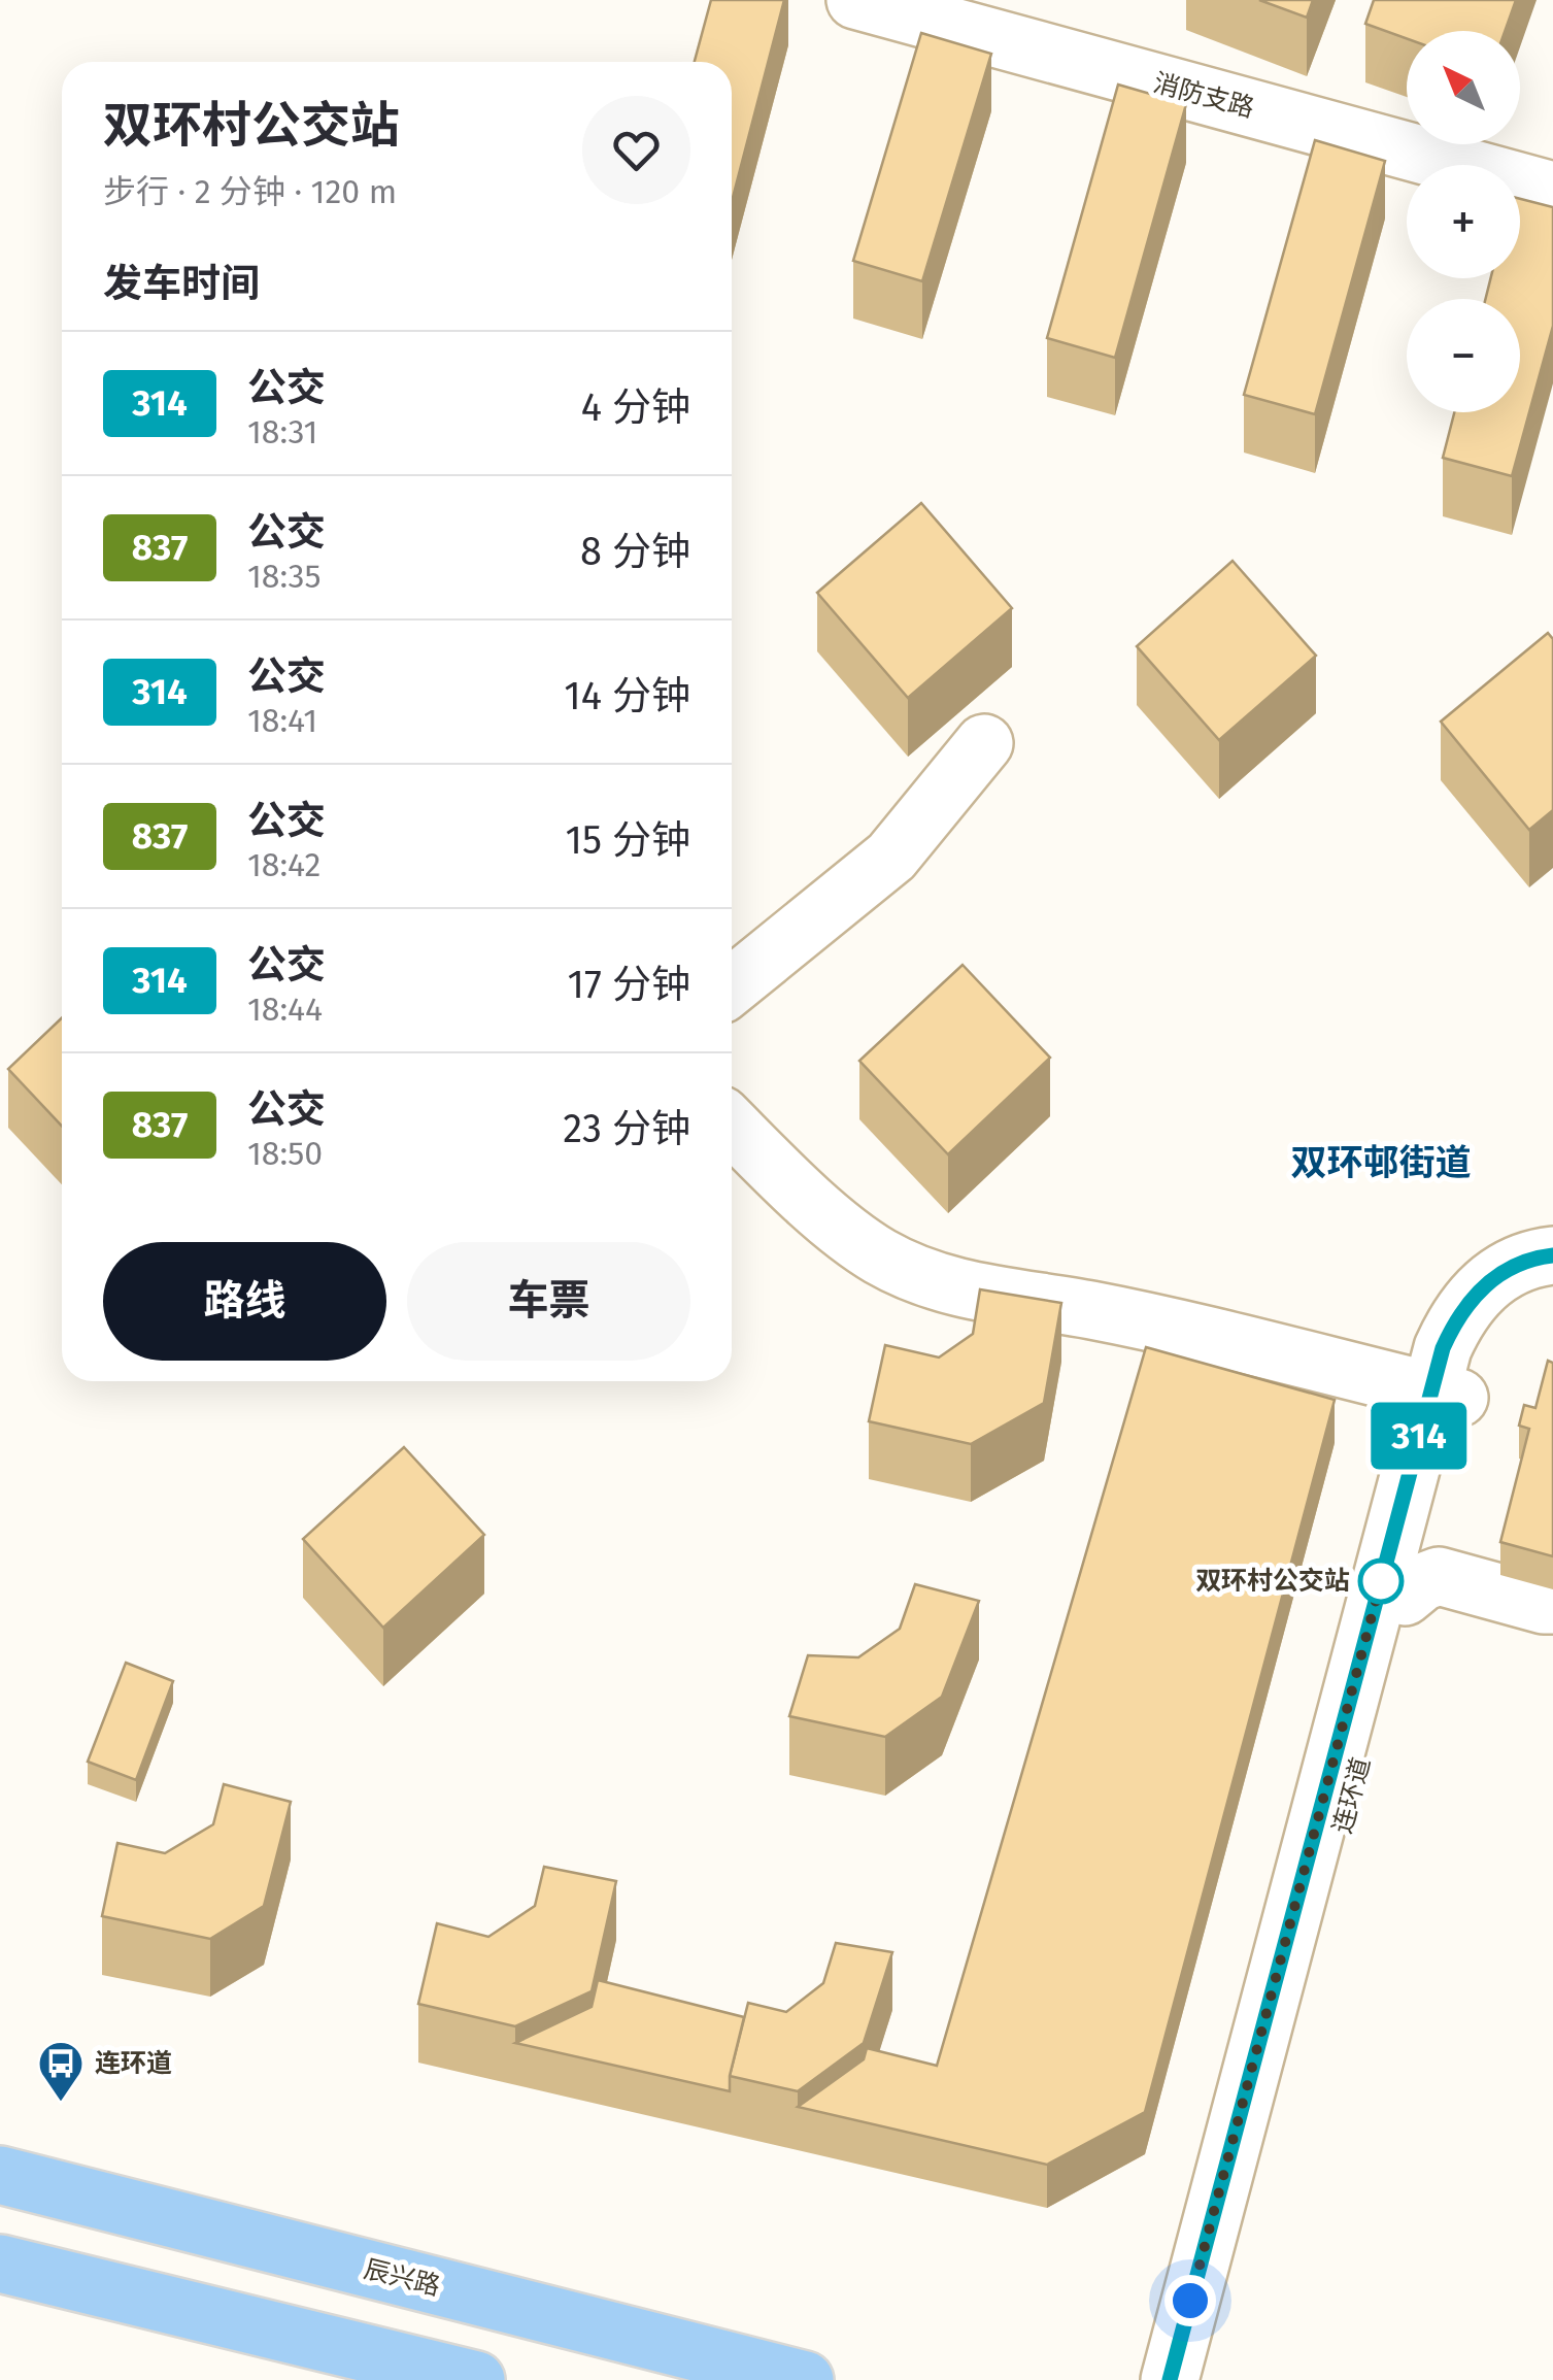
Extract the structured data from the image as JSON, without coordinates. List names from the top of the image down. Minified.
{"streets":{"main road":["辰兴路"],"street":["消防支路","连环道"]},"districts":["双环邨街道"],"places":{"other":["双环村公交站"],"bus stop":["连环道"]},"lines":["bus line 314"],"north":"top left","page":{"on_map":"314","map_buttons":["+","−"],"heading":[["双环村公交站","步行 · 2 分钟 · 120 m"],"发车时间"],"list":[{"mark":"314","name":"公交","note":"18:31","value":"4 分钟"},{"mark":"837","name":"公交","note":"18:35","value":"8 分钟"},{"mark":"314","name":"公交","note":"18:41","value":"14 分钟"},{"mark":"837","name":"公交","note":"18:42","value":"15 分钟"},{"mark":"314","name":"公交","note":"18:44","value":"17 分钟"},{"mark":"837","name":"公交","note":"18:50","value":"23 分钟"}],"buttons":["路线","车票"]}}
